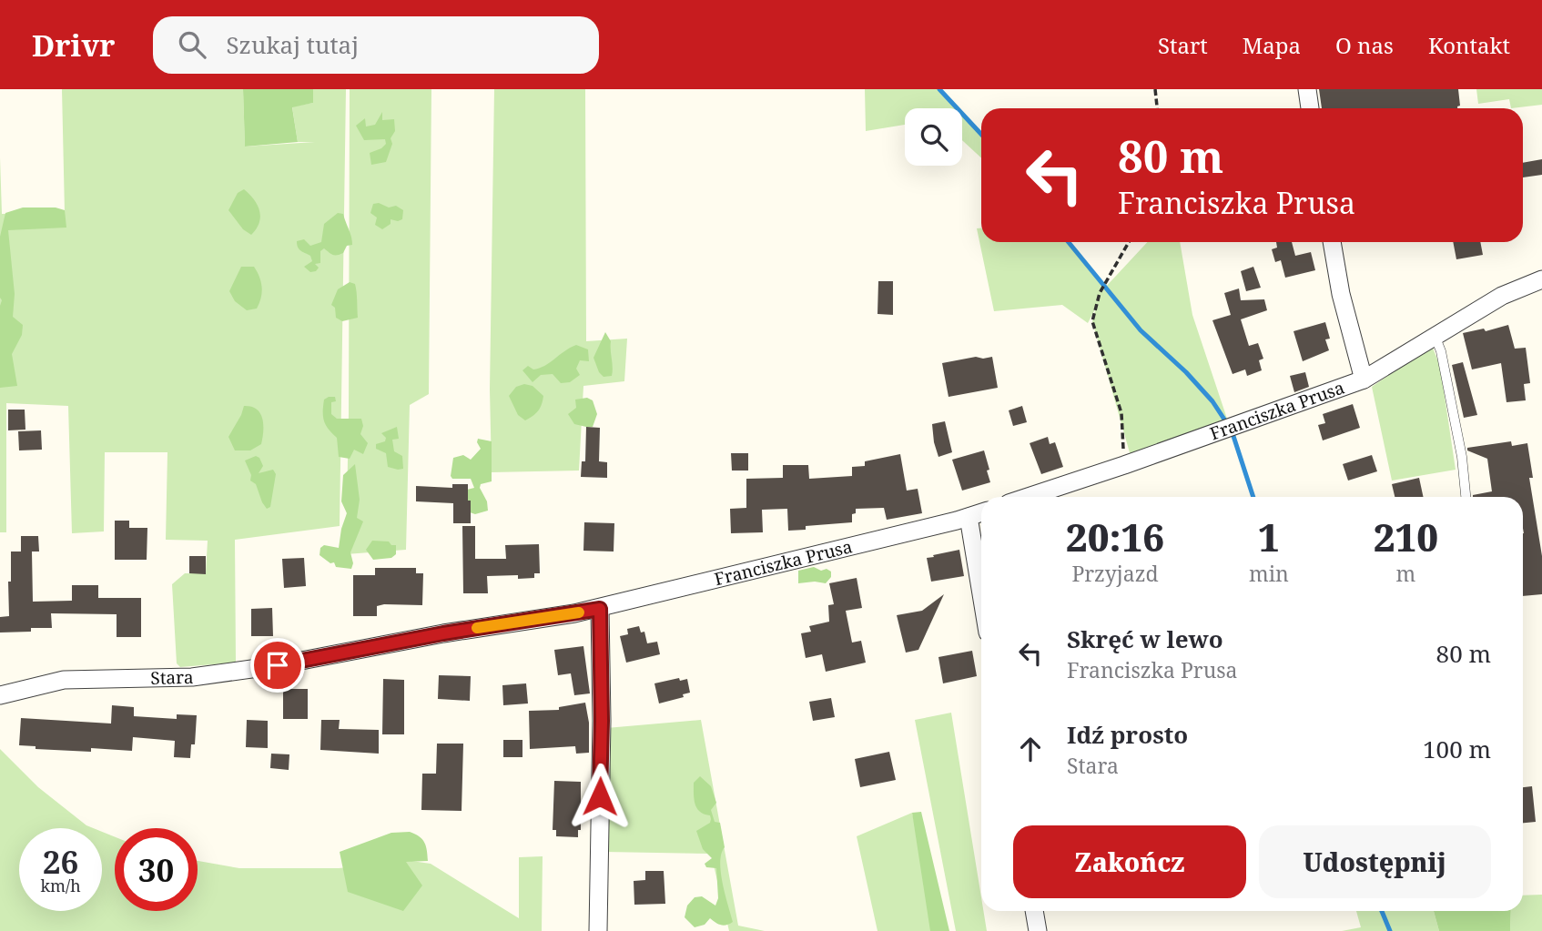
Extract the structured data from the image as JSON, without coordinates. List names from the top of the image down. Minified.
{"streets":{"street":["Franciszka Prusa","Stara"]},"crossings":[["Franciszka Prusa","Stara"]],"page":{"header":"Drivr","search":"Szukaj tutaj","nav":["Start","Mapa","O nas","Kontakt"],"turn":["80 m","Franciszka Prusa"],"eta":["20:16","Przyjazd","1","min","210","m"],"list":[{"name":"Skręć w lewo","note":"Franciszka Prusa","value":"80 m"},{"name":"Idź prosto","note":"Stara","value":"100 m"}],"buttons":["Zakończ","Udostępnij"],"speed":"26 km/h","limit":"30"}}
